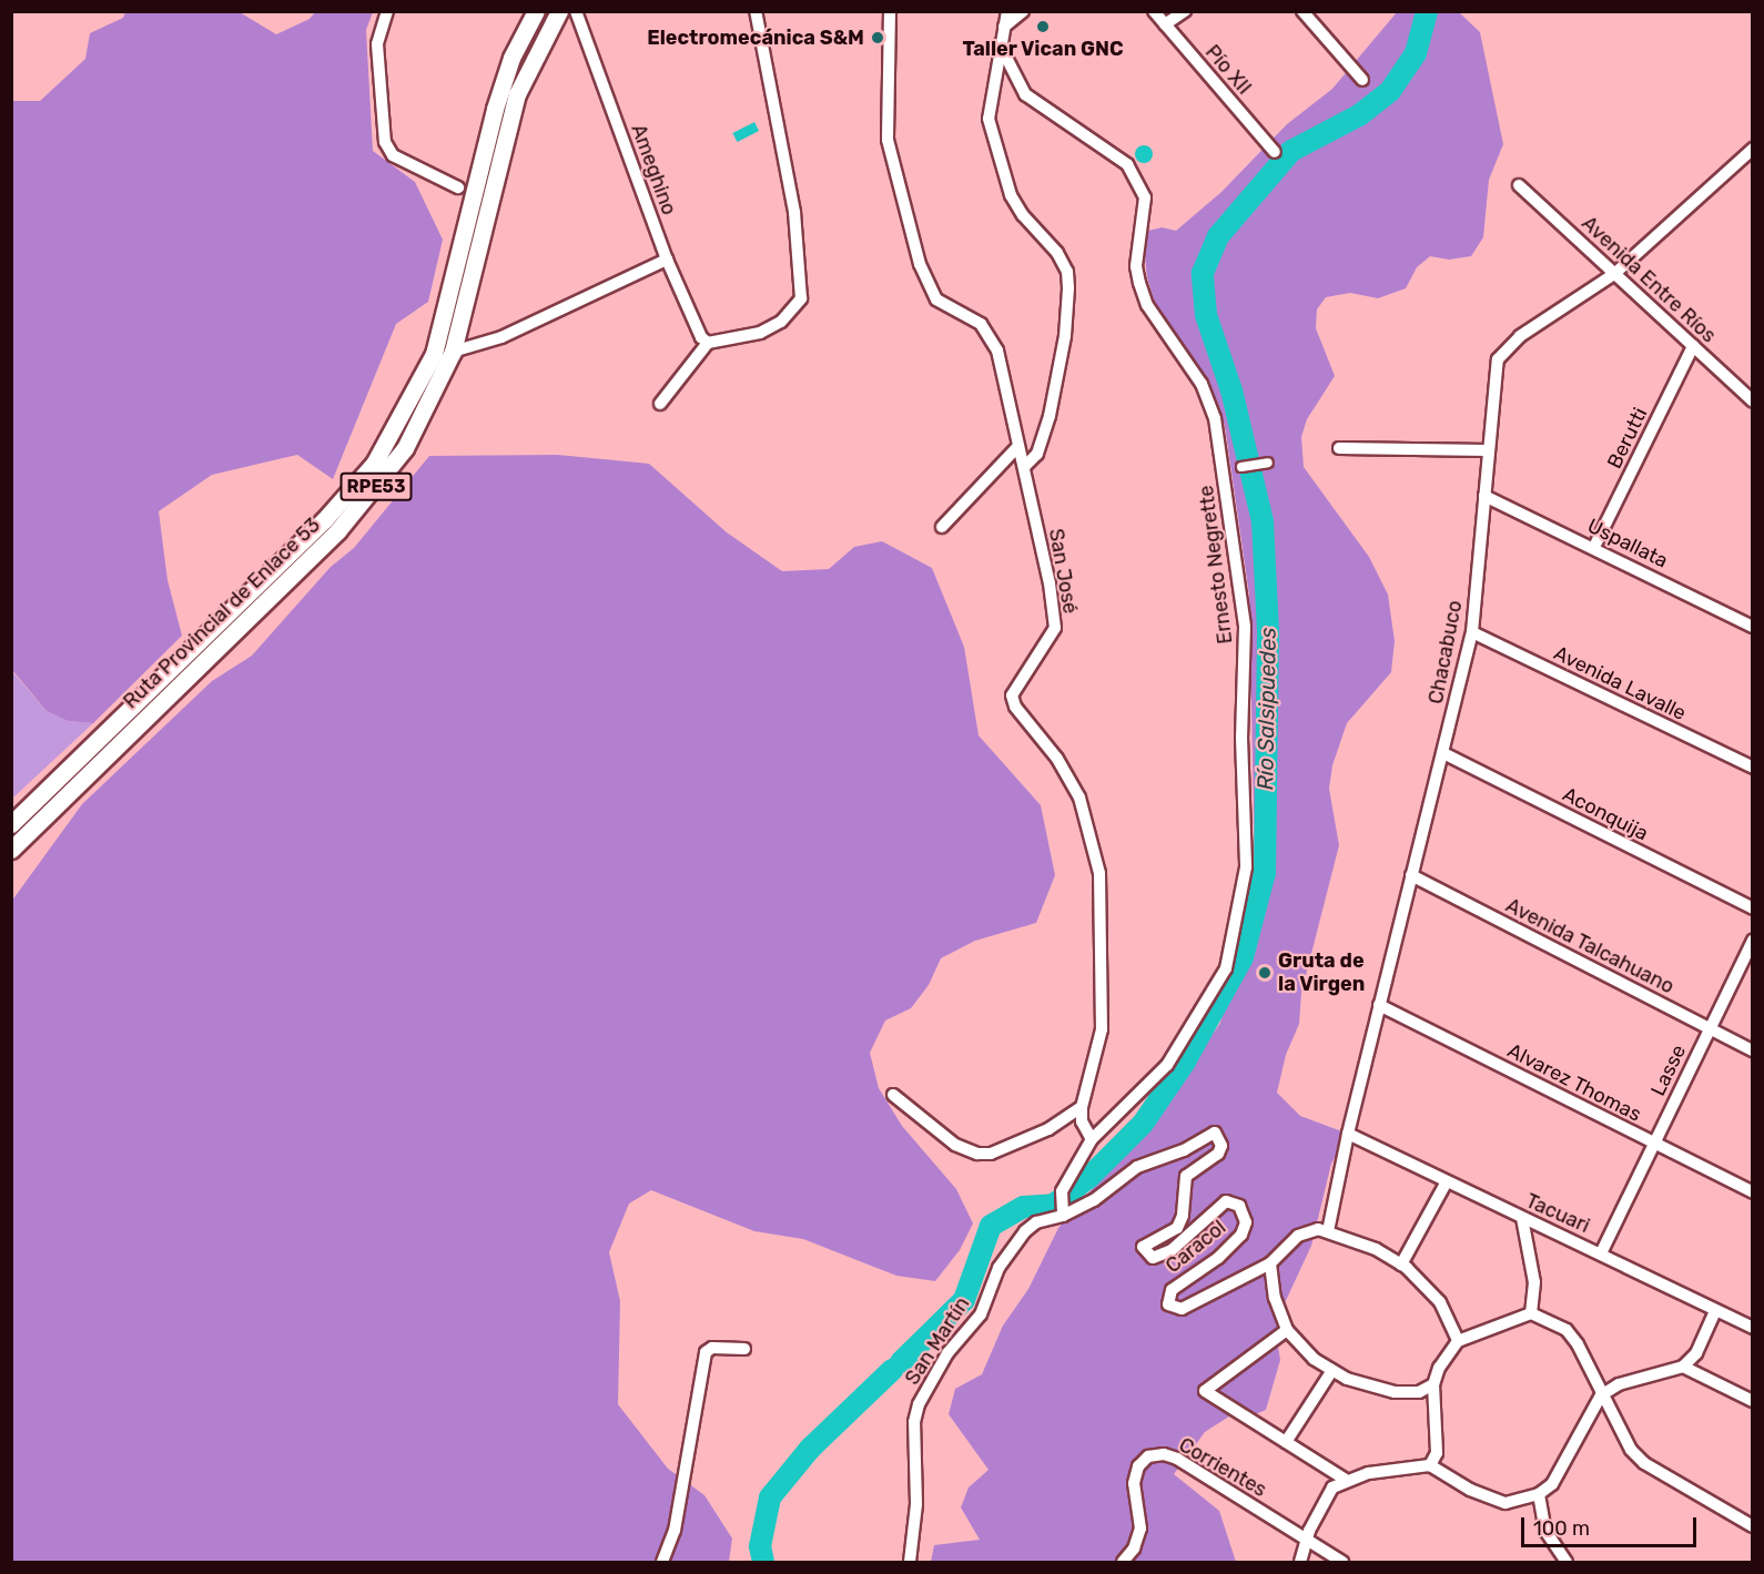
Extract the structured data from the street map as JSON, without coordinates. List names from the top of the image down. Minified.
{"streets":{"main road":["RPE53","Ruta Provincial de Enlace 53"],"street":["Pío XII","Ameghino","Avenida Entre Ríos","Berutti","Uspallata","Ernesto Negrette","San José","Chacabuco","Avenida Lavalle","Aconquija","Avenida Talcahuano","Lasse","Alvarez Thomas","Tacuari","Caracol","San Martín","Corrientes"]},"crossings":[["Avenida Entre Ríos","Berutti"],["Avenida Entre Ríos","Chacabuco"],["Berutti","Uspallata"],["Uspallata","Chacabuco"],["Ernesto Negrette","Caracol"],["Ernesto Negrette","San Martín"],["Chacabuco","Avenida Lavalle"],["Chacabuco","Aconquija"],["Chacabuco","Avenida Talcahuano"],["Chacabuco","Alvarez Thomas"],["Chacabuco","Tacuari"],["Chacabuco","Caracol"],["Avenida Talcahuano","Lasse"],["Lasse","Alvarez Thomas"],["Lasse","Tacuari"],["Caracol","San Martín"]],"water":["Río Salsipuedes"],"places":["Taller Vican GNC","Electromecánica S&M","Gruta de la Virgen"],"scale_bar":"100 m"}
